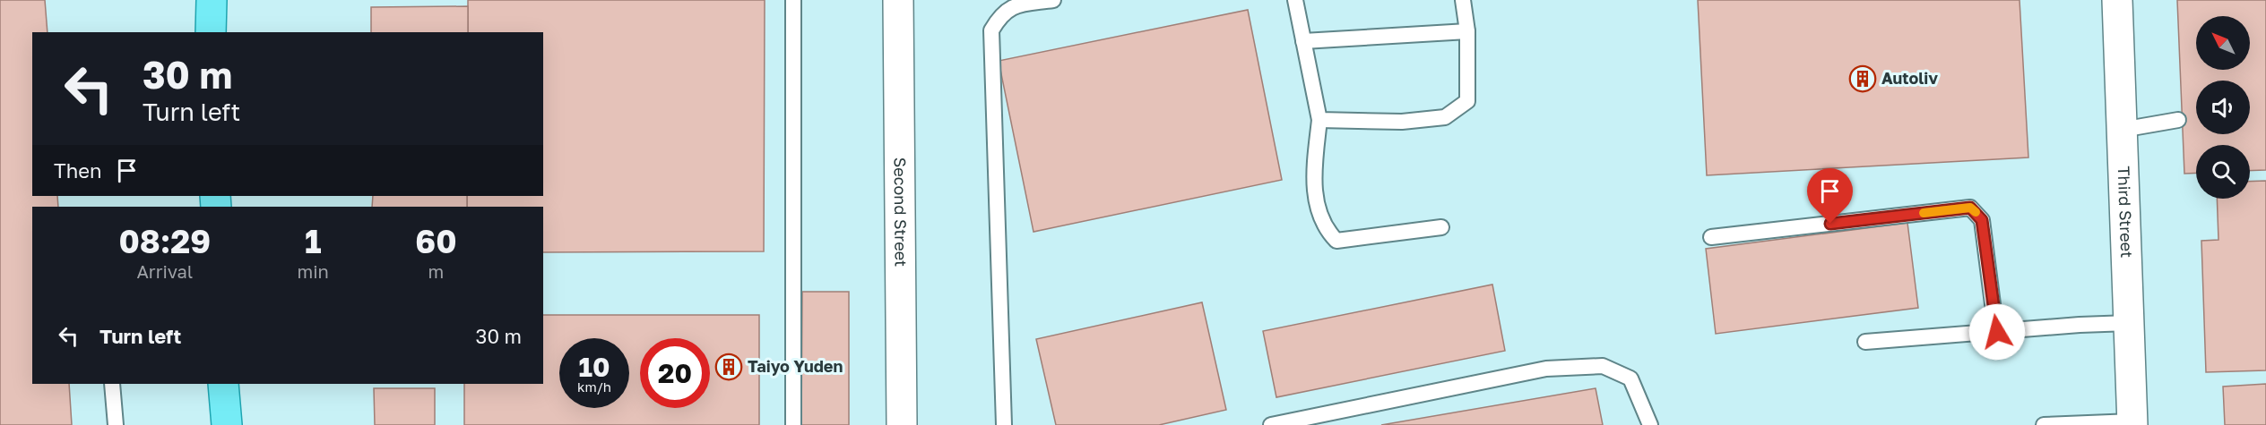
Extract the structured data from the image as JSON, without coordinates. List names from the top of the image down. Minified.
{"streets":{"street":["Third Street","Second Street"]},"places":{"building":["Autoliv","Taiyo Yuden"]},"north":"top left","page":{"turn":["30 m","Turn left"],"then":"Then","eta":["08:29","Arrival","1","min","60","m"],"list":[{"name":"Turn left","value":"30 m"}],"speed":"10 km/h","limit":"20"}}
